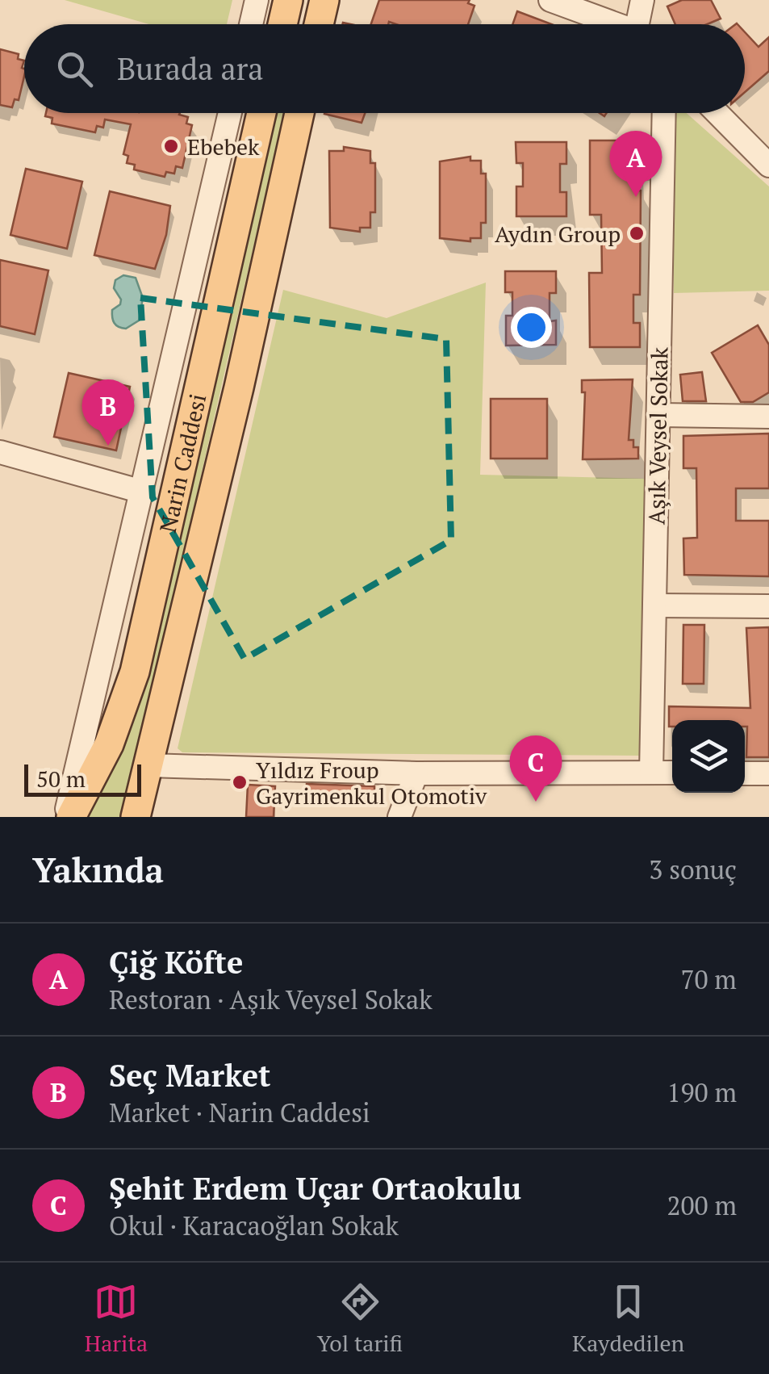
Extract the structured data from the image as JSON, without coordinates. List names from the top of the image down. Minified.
{"streets":{"main road":["Narin Caddesi"],"street":["Aşık Veysel Sokak"]},"places":["Ebebek","Aydın Group","Yıldız Froup Gayrimenkul Otomotiv"],"scale_bar":"50 m","page":{"search":"Burada ara","pins":["A","B","C"],"scale":"50 m","heading":["Yakında","3 sonuç"],"list":[{"mark":"A","name":"Çiğ Köfte","note":"Restoran · Aşık Veysel Sokak","value":"70 m"},{"mark":"B","name":"Seç Market","note":"Market · Narin Caddesi","value":"190 m"},{"mark":"C","name":"Şehit Erdem Uçar Ortaokulu","note":"Okul · Karacaoğlan Sokak","value":"200 m"}],"nav":["Harita","Yol tarifi","Kaydedilen"]}}
